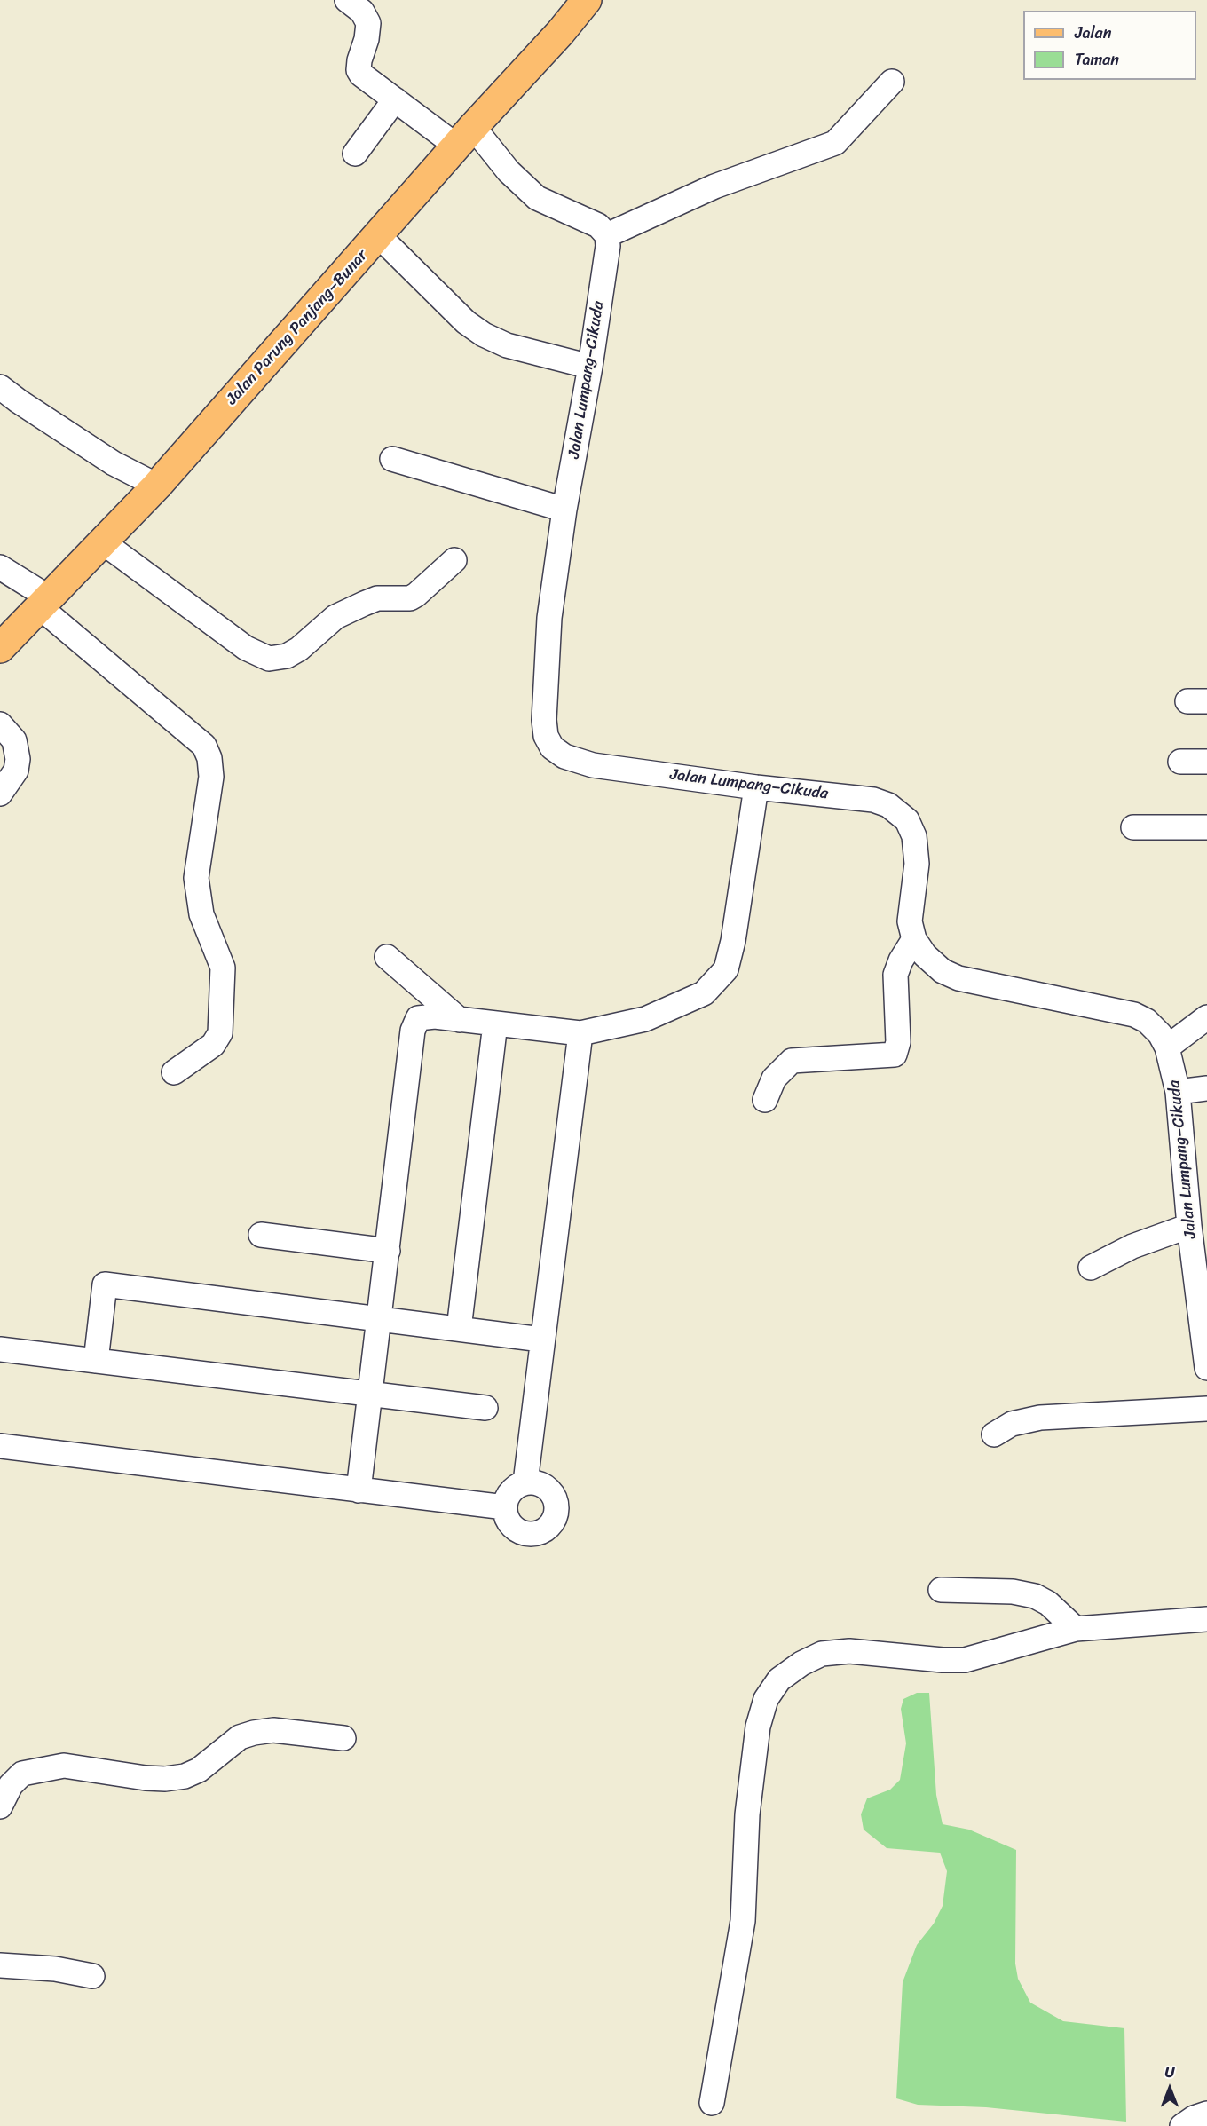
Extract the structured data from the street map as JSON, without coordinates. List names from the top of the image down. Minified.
{"streets":{"main road":["Jalan Parung Panjang–Bunar"],"street":["Jalan Lumpang–Cikuda"]},"legend":["Jalan","Taman"],"north":"top"}
